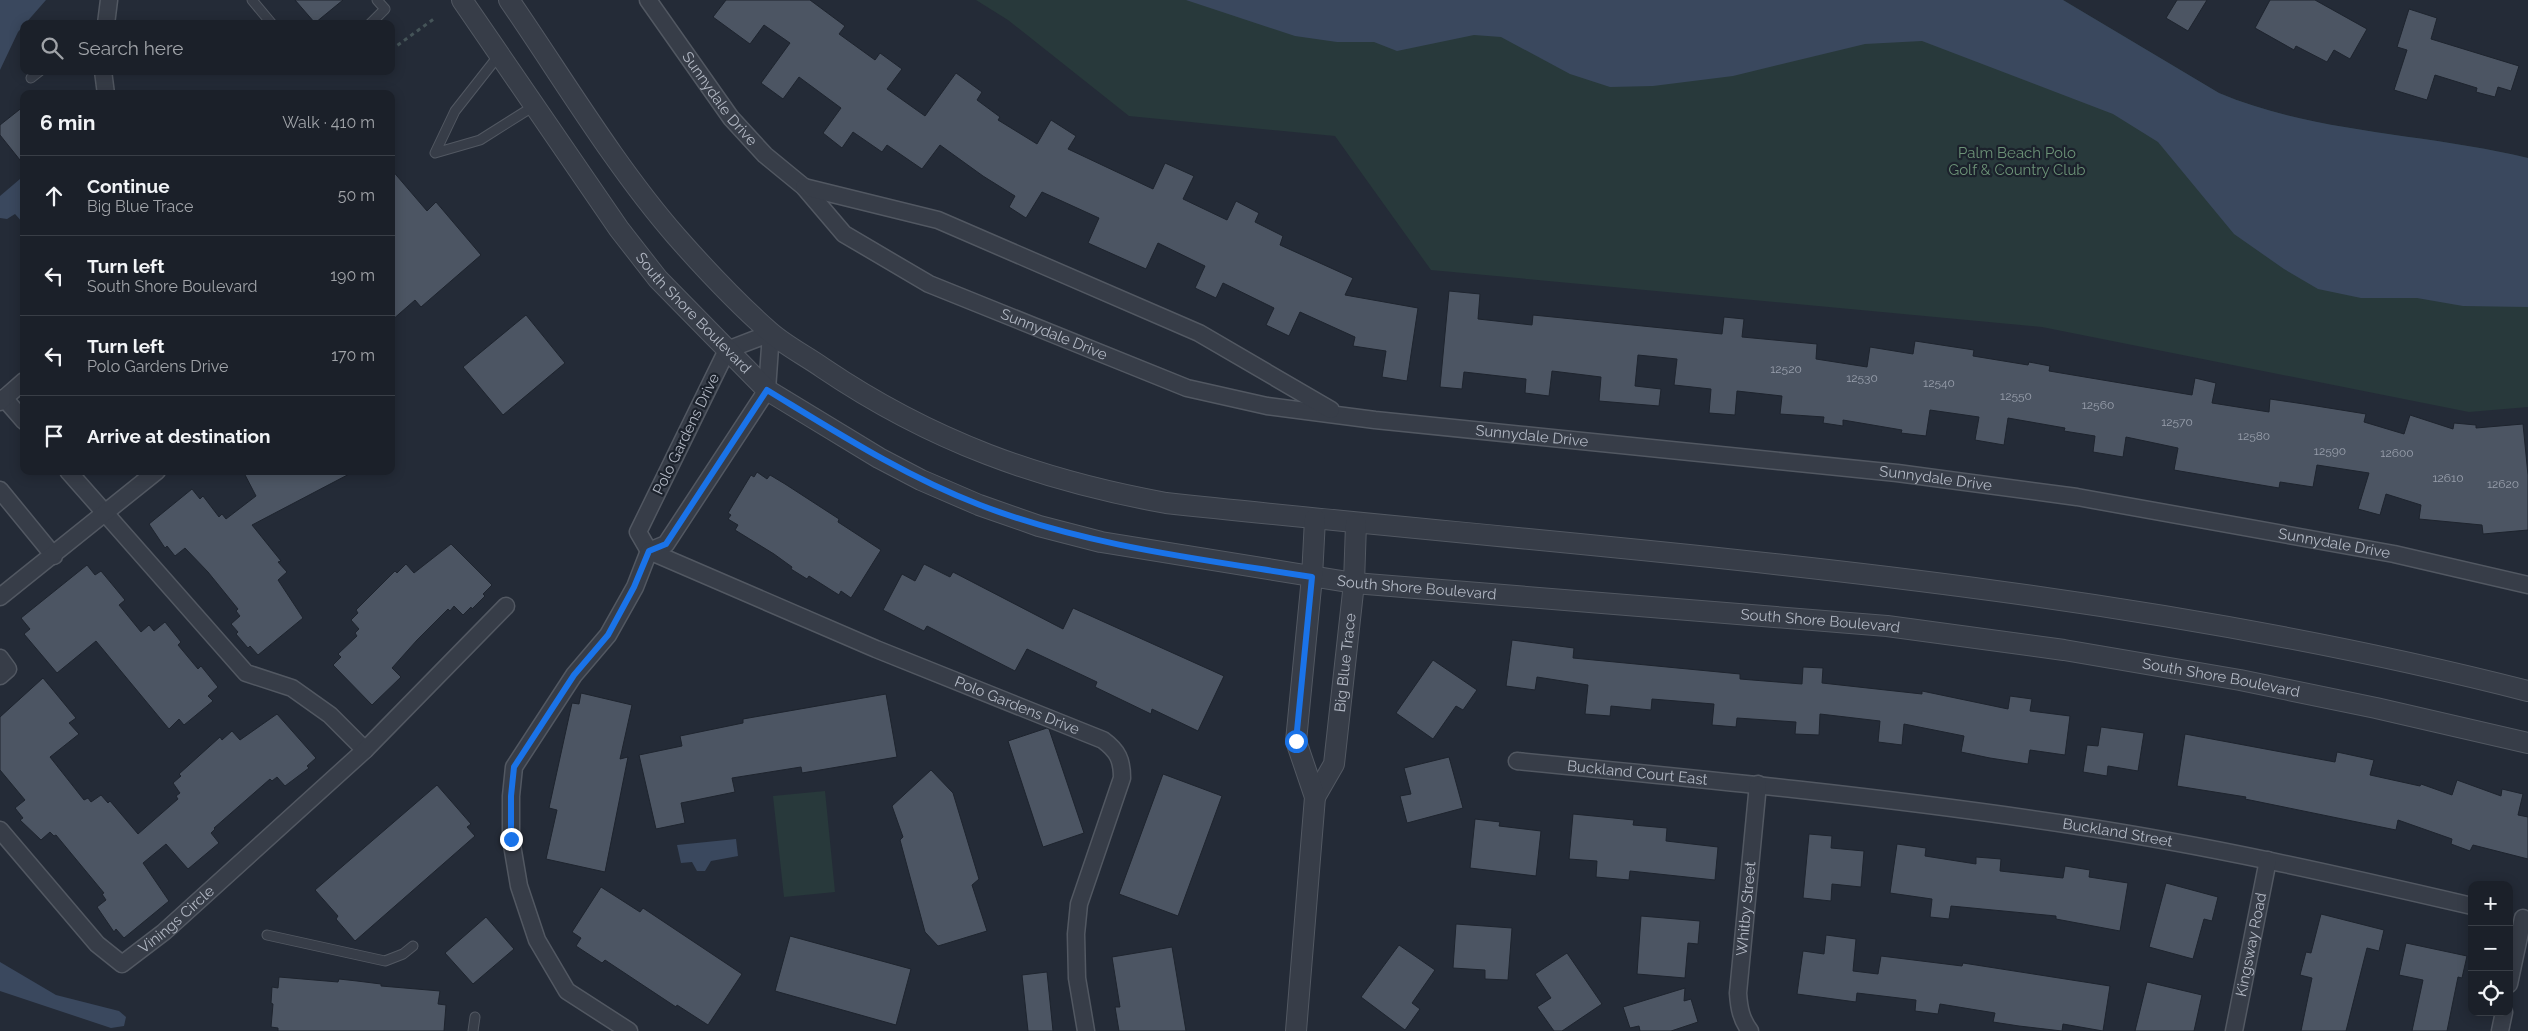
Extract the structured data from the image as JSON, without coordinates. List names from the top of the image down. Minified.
{"streets":{"street":["Sunnydale Drive","South Shore Boulevard","Polo Gardens Drive","Big Blue Trace","Buckland Court East","Buckland Street","Whitby Street","Vinings Circle","Kingsway Road"]},"crossings":[["South Shore Boulevard","Polo Gardens Drive"],["South Shore Boulevard","Big Blue Trace"],["Buckland Court East","Buckland Street"],["Buckland Court East","Whitby Street"],["Buckland Street","Whitby Street"],["Buckland Street","Kingsway Road"]],"parks":["Palm Beach Polo Golf & Country Club"],"house_numbers":["12520","12530","12540","12550","12560","12570","12580","12590","12600","12610","12620"],"page":{"search":"Search here","heading":["6 min","Walk · 410 m"],"list":[["Continue","Big Blue Trace","50 m"],["Turn left","South Shore Boulevard","190 m"],["Turn left","Polo Gardens Drive","170 m"],"Arrive at destination"],"map_buttons":["+","−"]}}
